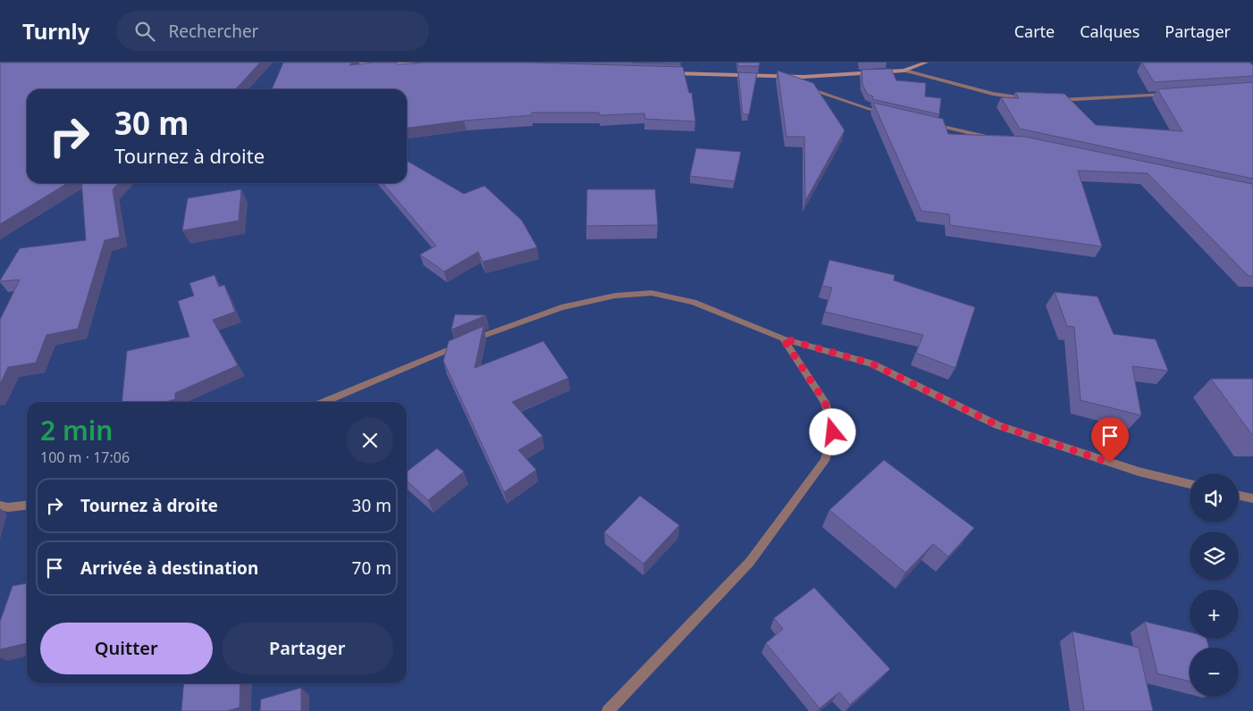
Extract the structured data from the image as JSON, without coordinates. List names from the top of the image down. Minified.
{"page":{"header":"Turnly","search":"Rechercher","nav":["Carte","Calques","Partager"],"turn":["30 m","Tournez à droite"],"heading":["2 min","100 m · 17:06"],"map_buttons":["+","−"],"list":[{"name":"Tournez à droite","value":"30 m"},{"name":"Arrivée à destination","value":"70 m"}],"buttons":["Quitter","Partager"]}}
